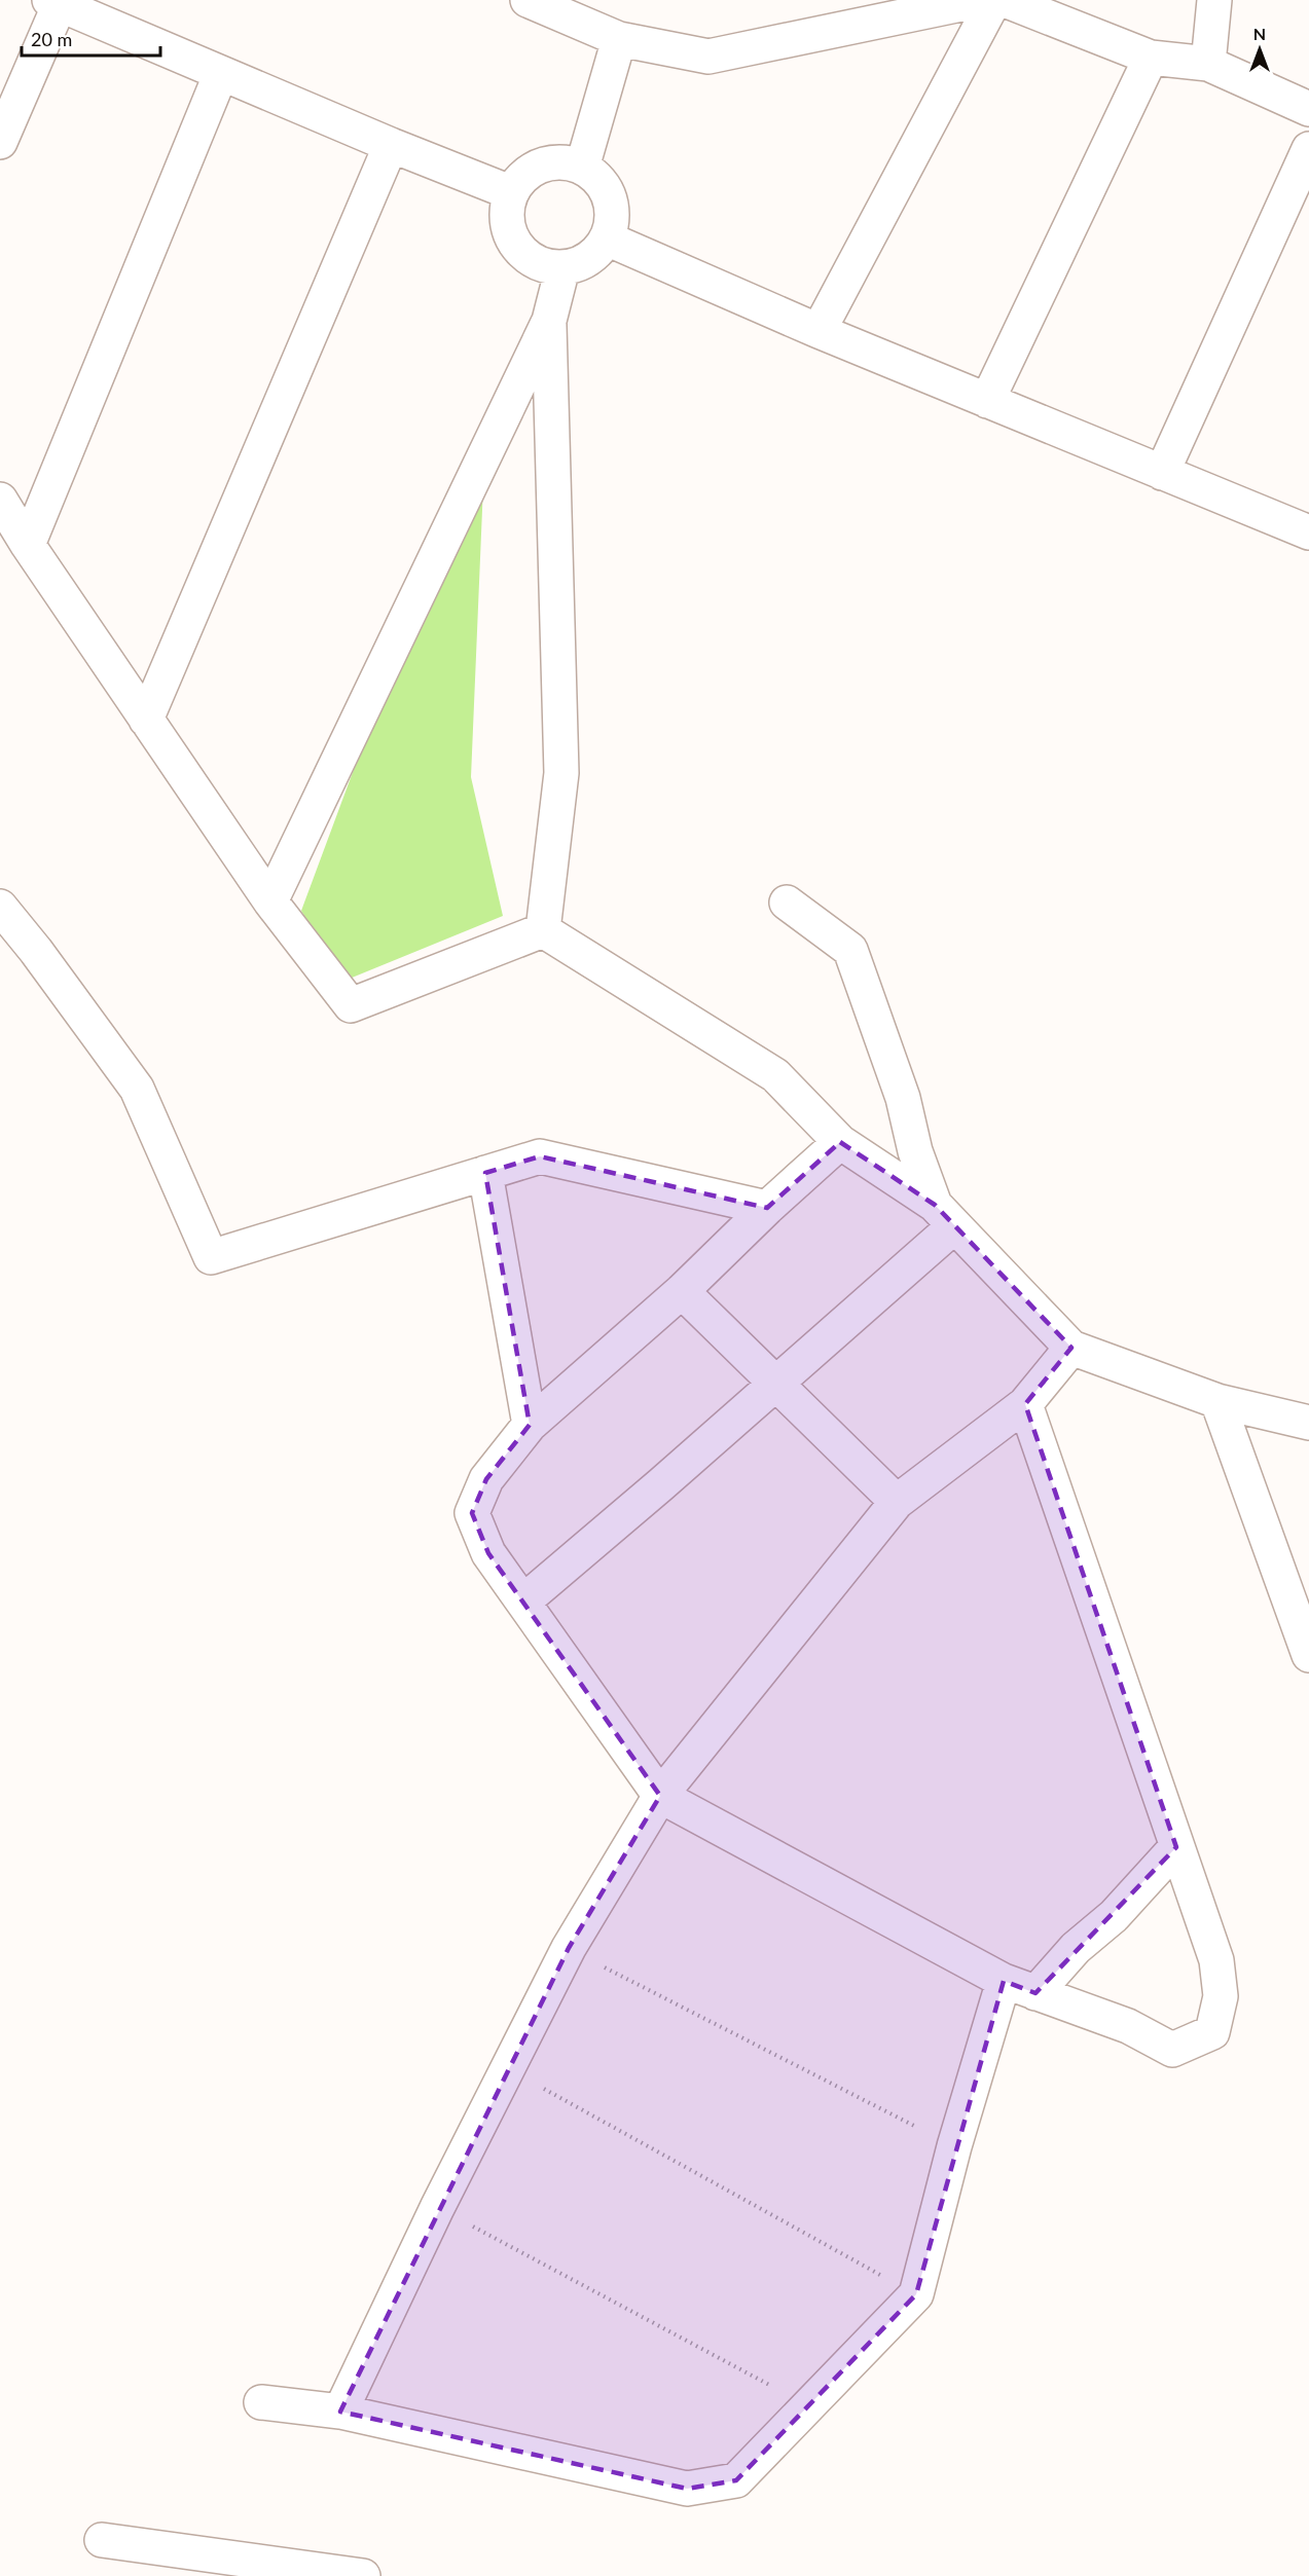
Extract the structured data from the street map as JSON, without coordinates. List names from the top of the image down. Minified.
{"scale_bar":"20 m","north":"top"}
